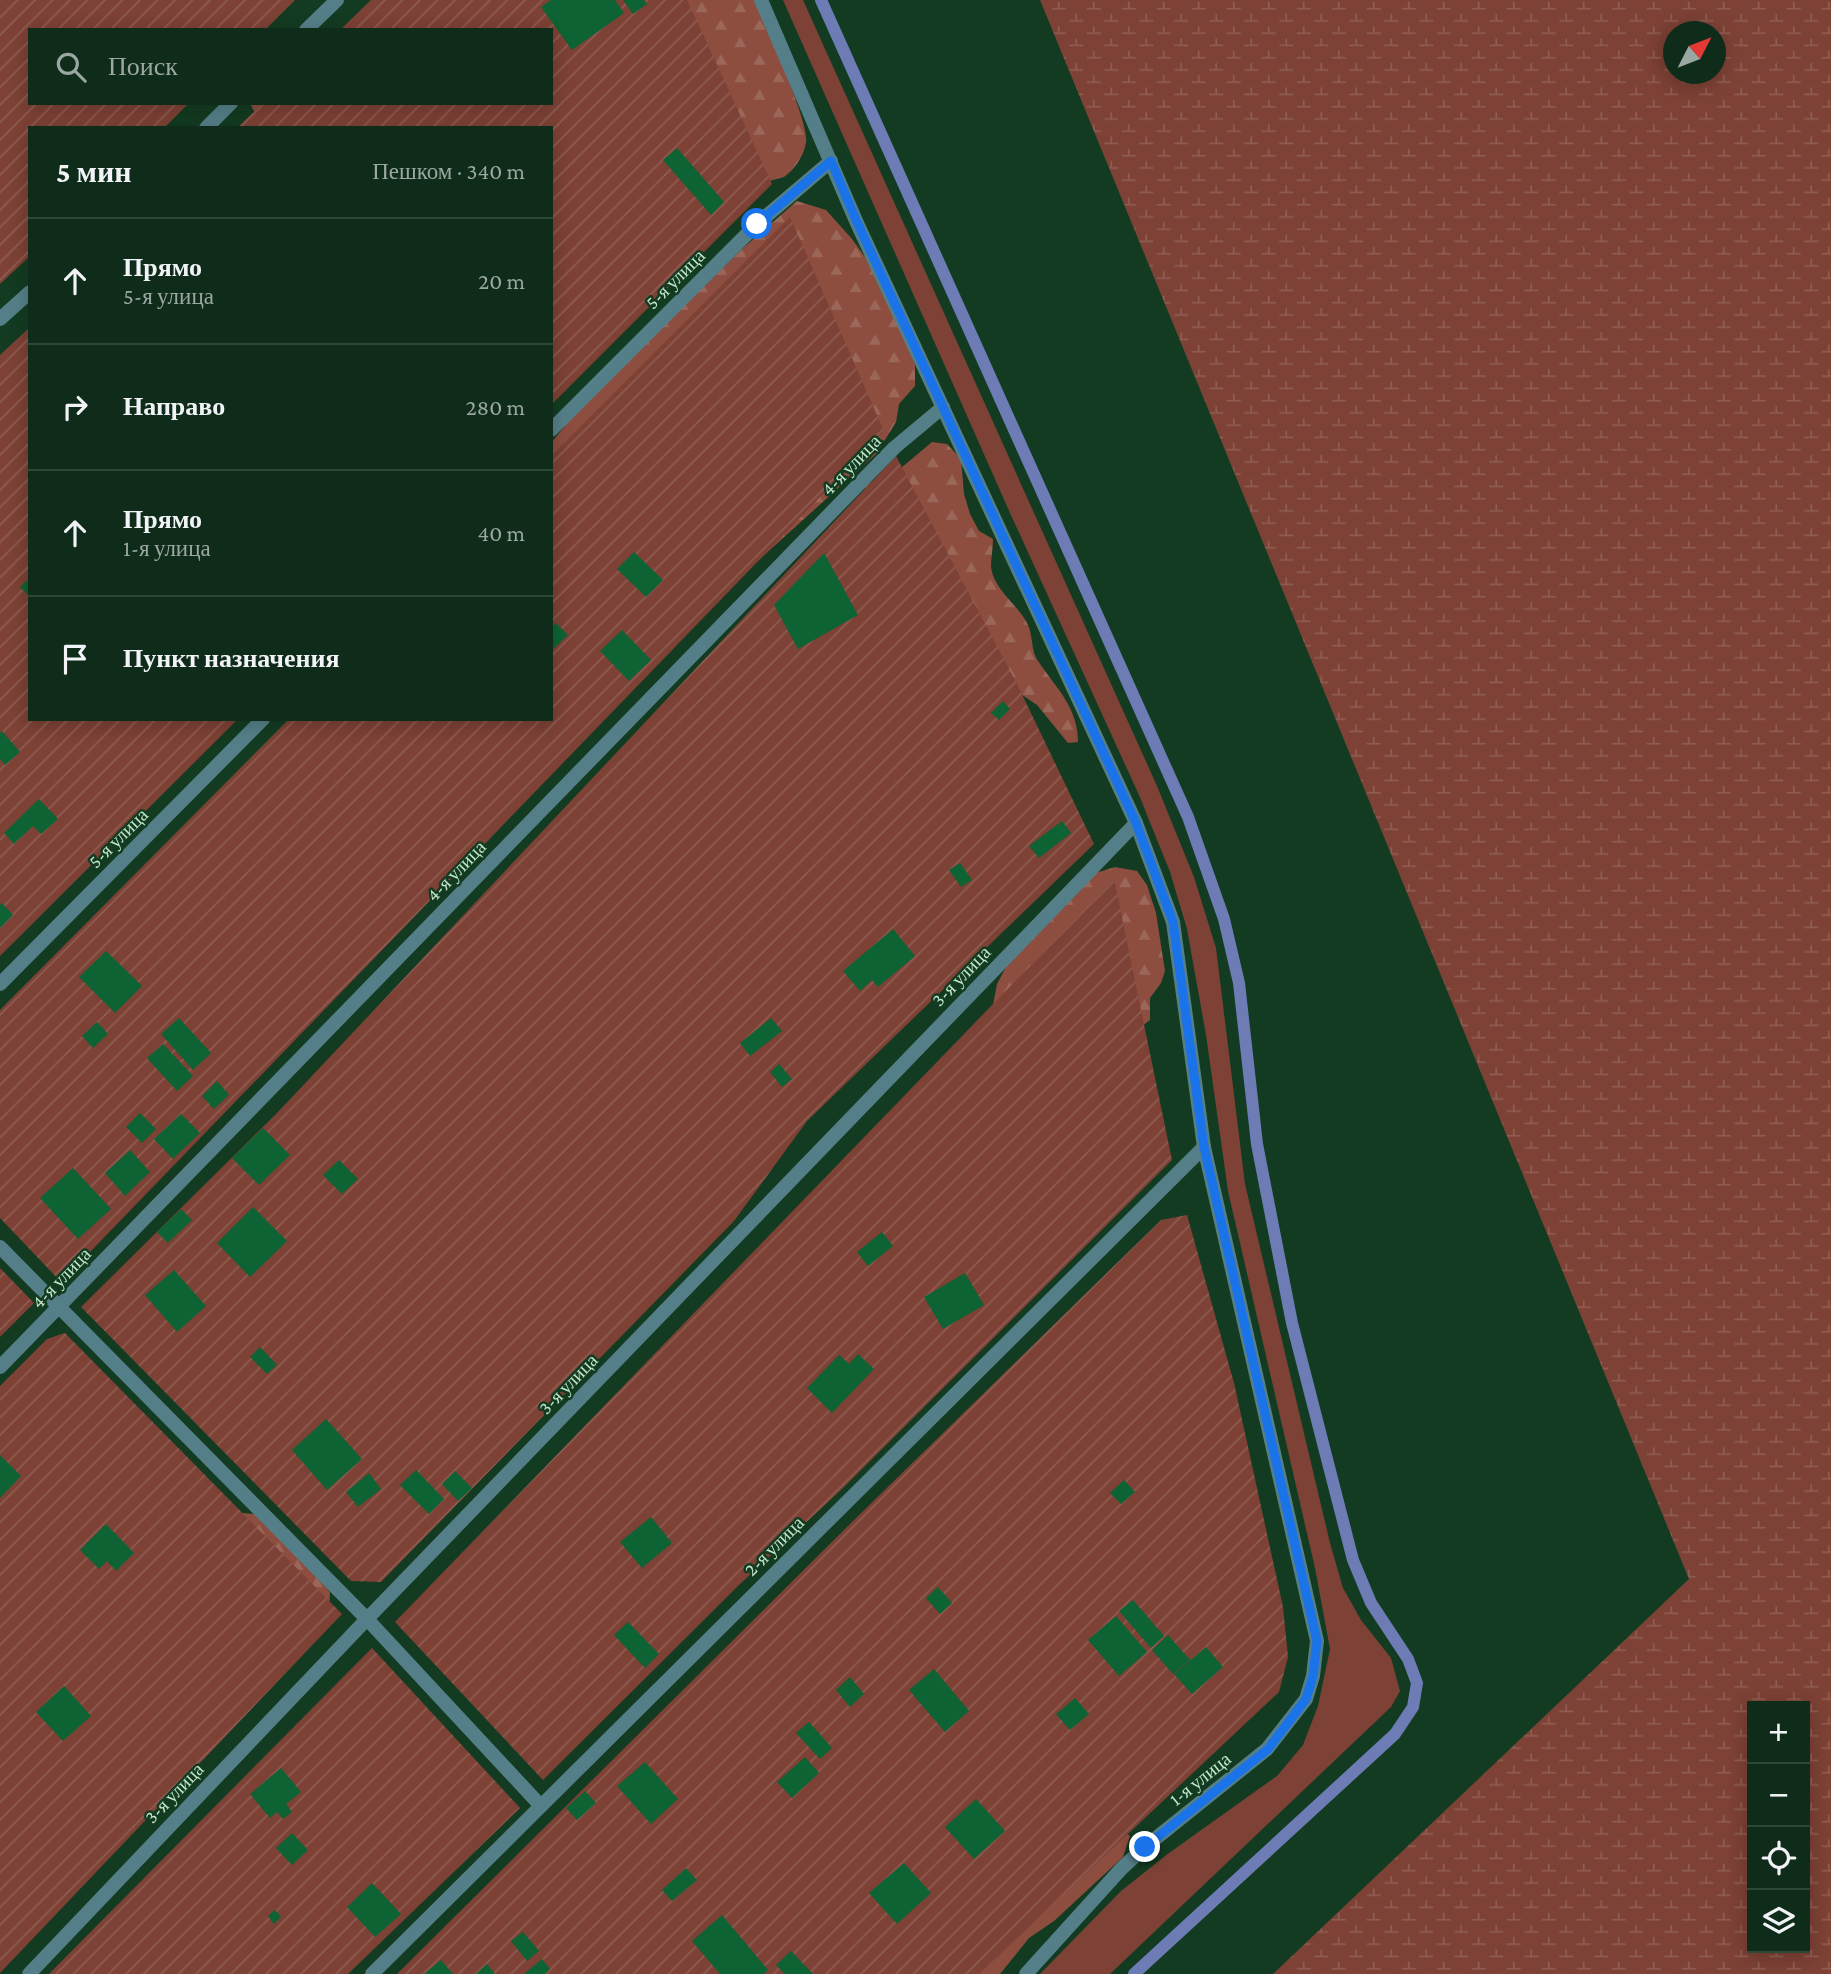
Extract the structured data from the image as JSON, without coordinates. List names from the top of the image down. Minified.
{"streets":{"street":["5-я улица","4-я улица","3-я улица","2-я улица","1-я улица"]},"crossings":[["2-я улица","1-я улица"]],"north":"top right","page":{"search":"Поиск","heading":["5 мин","Пешком · 340 m"],"list":[["Прямо","5-я улица","20 m"],["Направо","280 m"],["Прямо","1-я улица","40 m"],"Пункт назначения"],"map_buttons":["+","−"]}}
